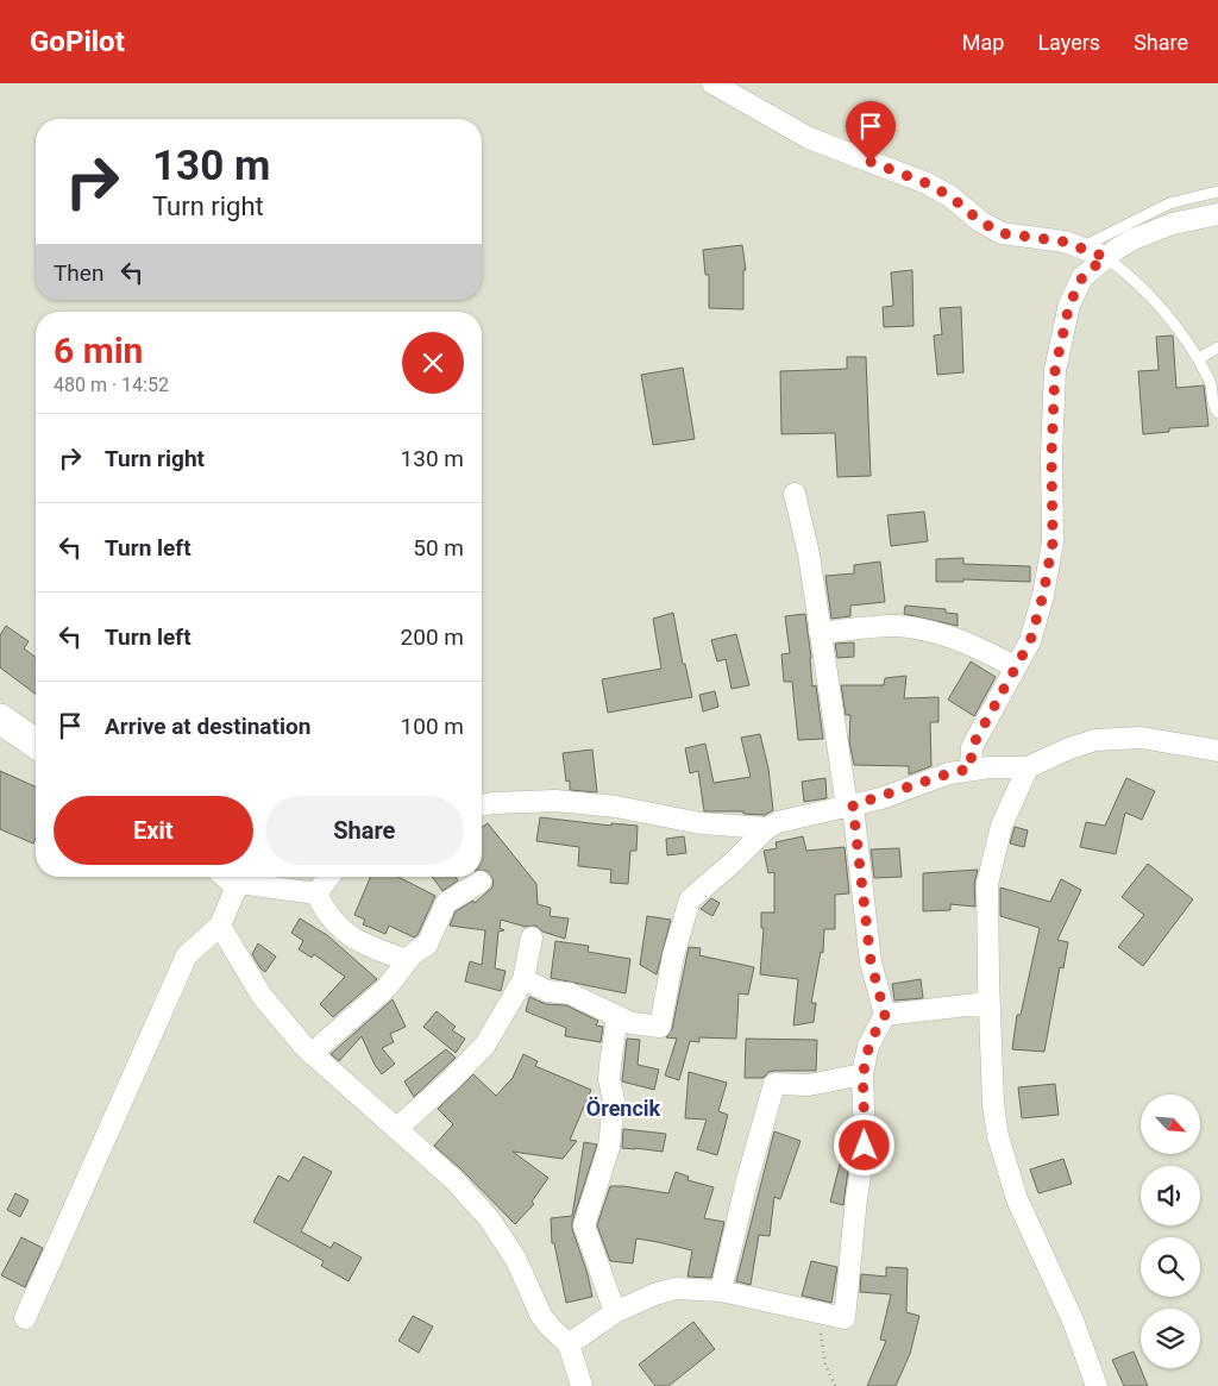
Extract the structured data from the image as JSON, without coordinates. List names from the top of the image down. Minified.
{"districts":["Örencik"],"north":"bottom right","page":{"header":"GoPilot","nav":["Map","Layers","Share"],"turn":["130 m","Turn right"],"then":"Then","heading":["6 min","480 m · 14:52"],"list":[{"name":"Turn right","value":"130 m"},{"name":"Turn left","value":"50 m"},{"name":"Turn left","value":"200 m"},{"name":"Arrive at destination","value":"100 m"}],"buttons":["Exit","Share"]}}
